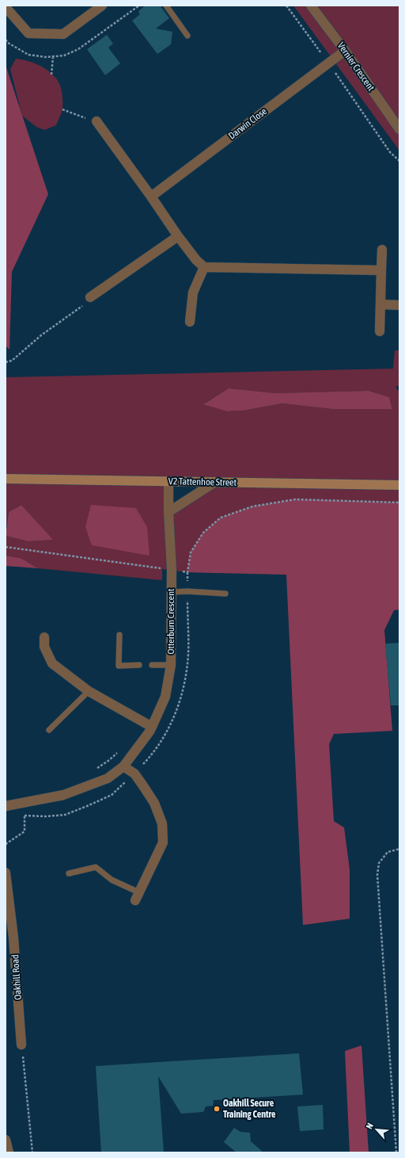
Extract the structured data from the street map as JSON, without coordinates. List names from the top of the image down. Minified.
{"streets":{"street":["Vernier Crescent","Darwin Close","V2 Tattenhoe Street","Otterburn Crescent","Oakhill Road"]},"crossings":[["Vernier Crescent","Darwin Close"],["V2 Tattenhoe Street","Otterburn Crescent"]],"places":["Oakhill Secure Training Centre"],"north":"top left"}
